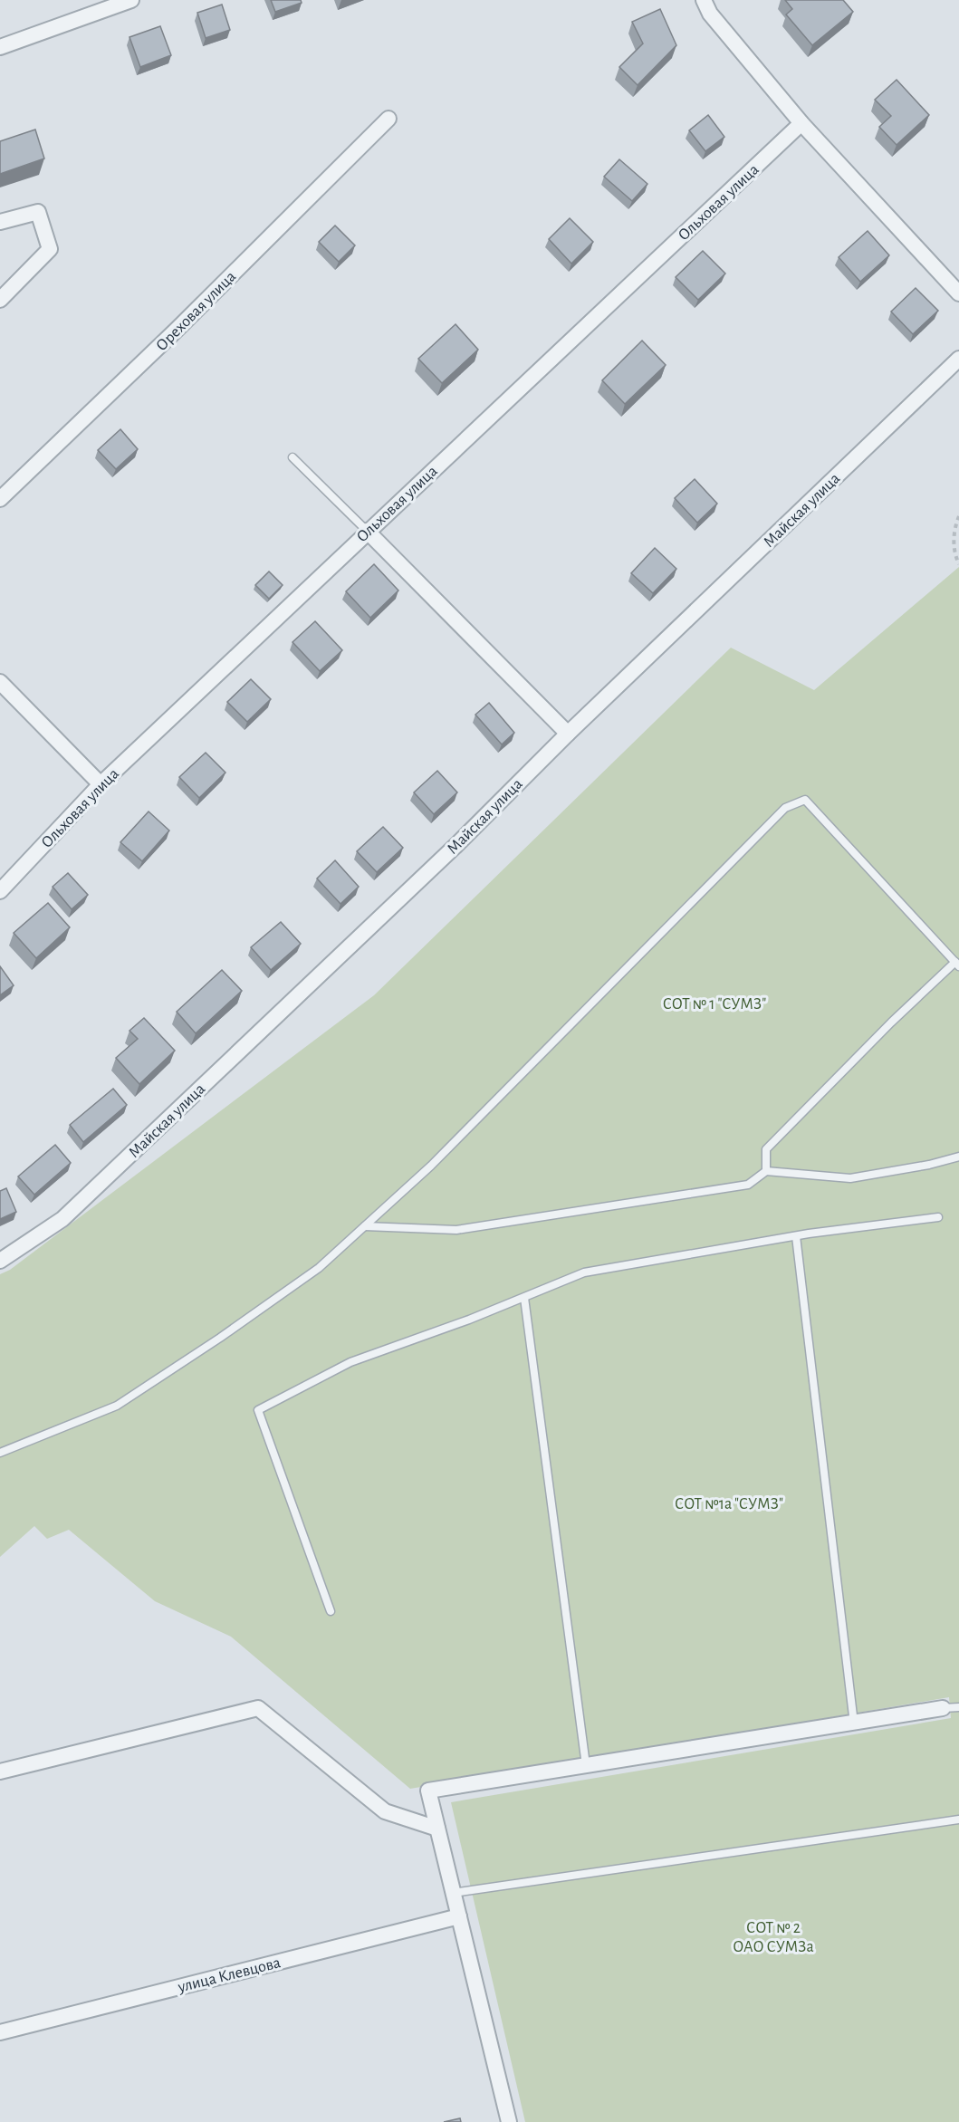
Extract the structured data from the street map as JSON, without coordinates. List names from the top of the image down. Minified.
{"streets":{"street":["Ольховая улица","Ореховая улица","Майская улица","улица Клевцова"]},"parks":["СОТ № 1 \"СУМЗ\"","СОТ №1а \"СУМЗ\"","СОТ № 2 ОАО СУМЗа"]}
